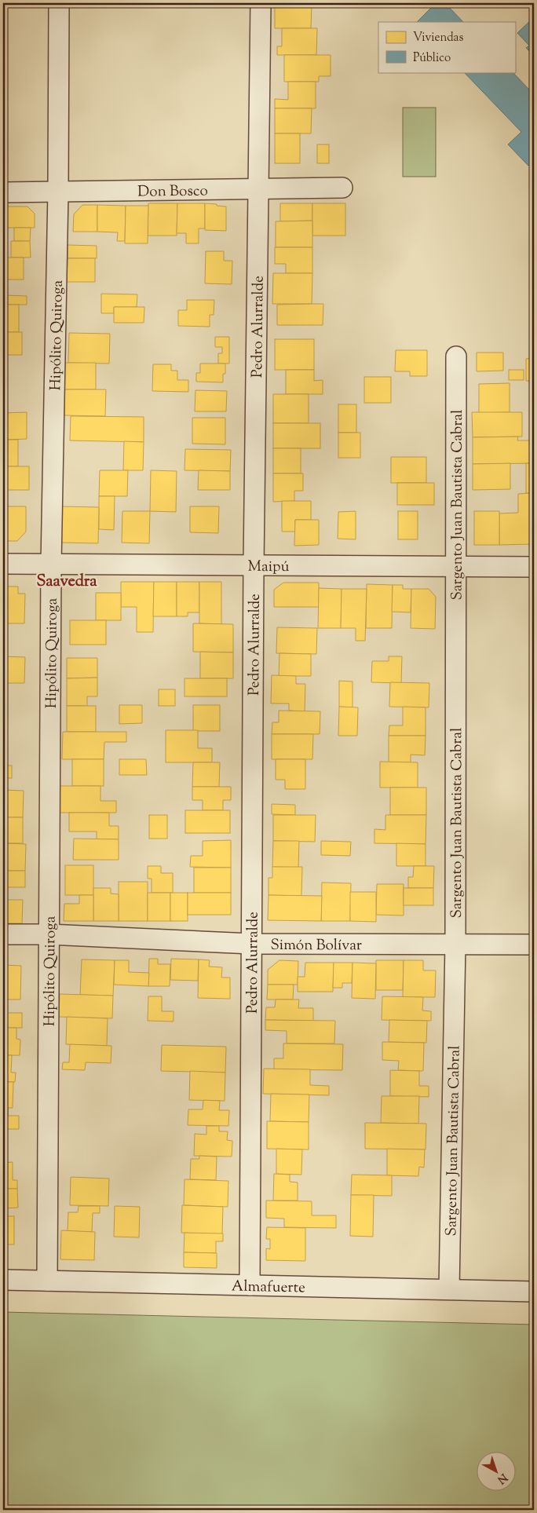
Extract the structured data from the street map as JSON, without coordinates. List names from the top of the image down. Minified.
{"streets":{"street":["Don Bosco","Pedro Alurralde","Hipólito Quiroga","Sargento Juan Bautista Cabral","Maipú","Simón Bolívar","Almafuerte"]},"crossings":[["Don Bosco","Pedro Alurralde"],["Don Bosco","Hipólito Quiroga"],["Pedro Alurralde","Maipú"],["Pedro Alurralde","Simón Bolívar"],["Pedro Alurralde","Almafuerte"],["Hipólito Quiroga","Maipú"],["Hipólito Quiroga","Simón Bolívar"],["Hipólito Quiroga","Almafuerte"],["Sargento Juan Bautista Cabral","Maipú"],["Sargento Juan Bautista Cabral","Simón Bolívar"],["Sargento Juan Bautista Cabral","Almafuerte"]],"districts":["Saavedra"],"legend":["Viviendas","Público"],"north":"bottom right"}
